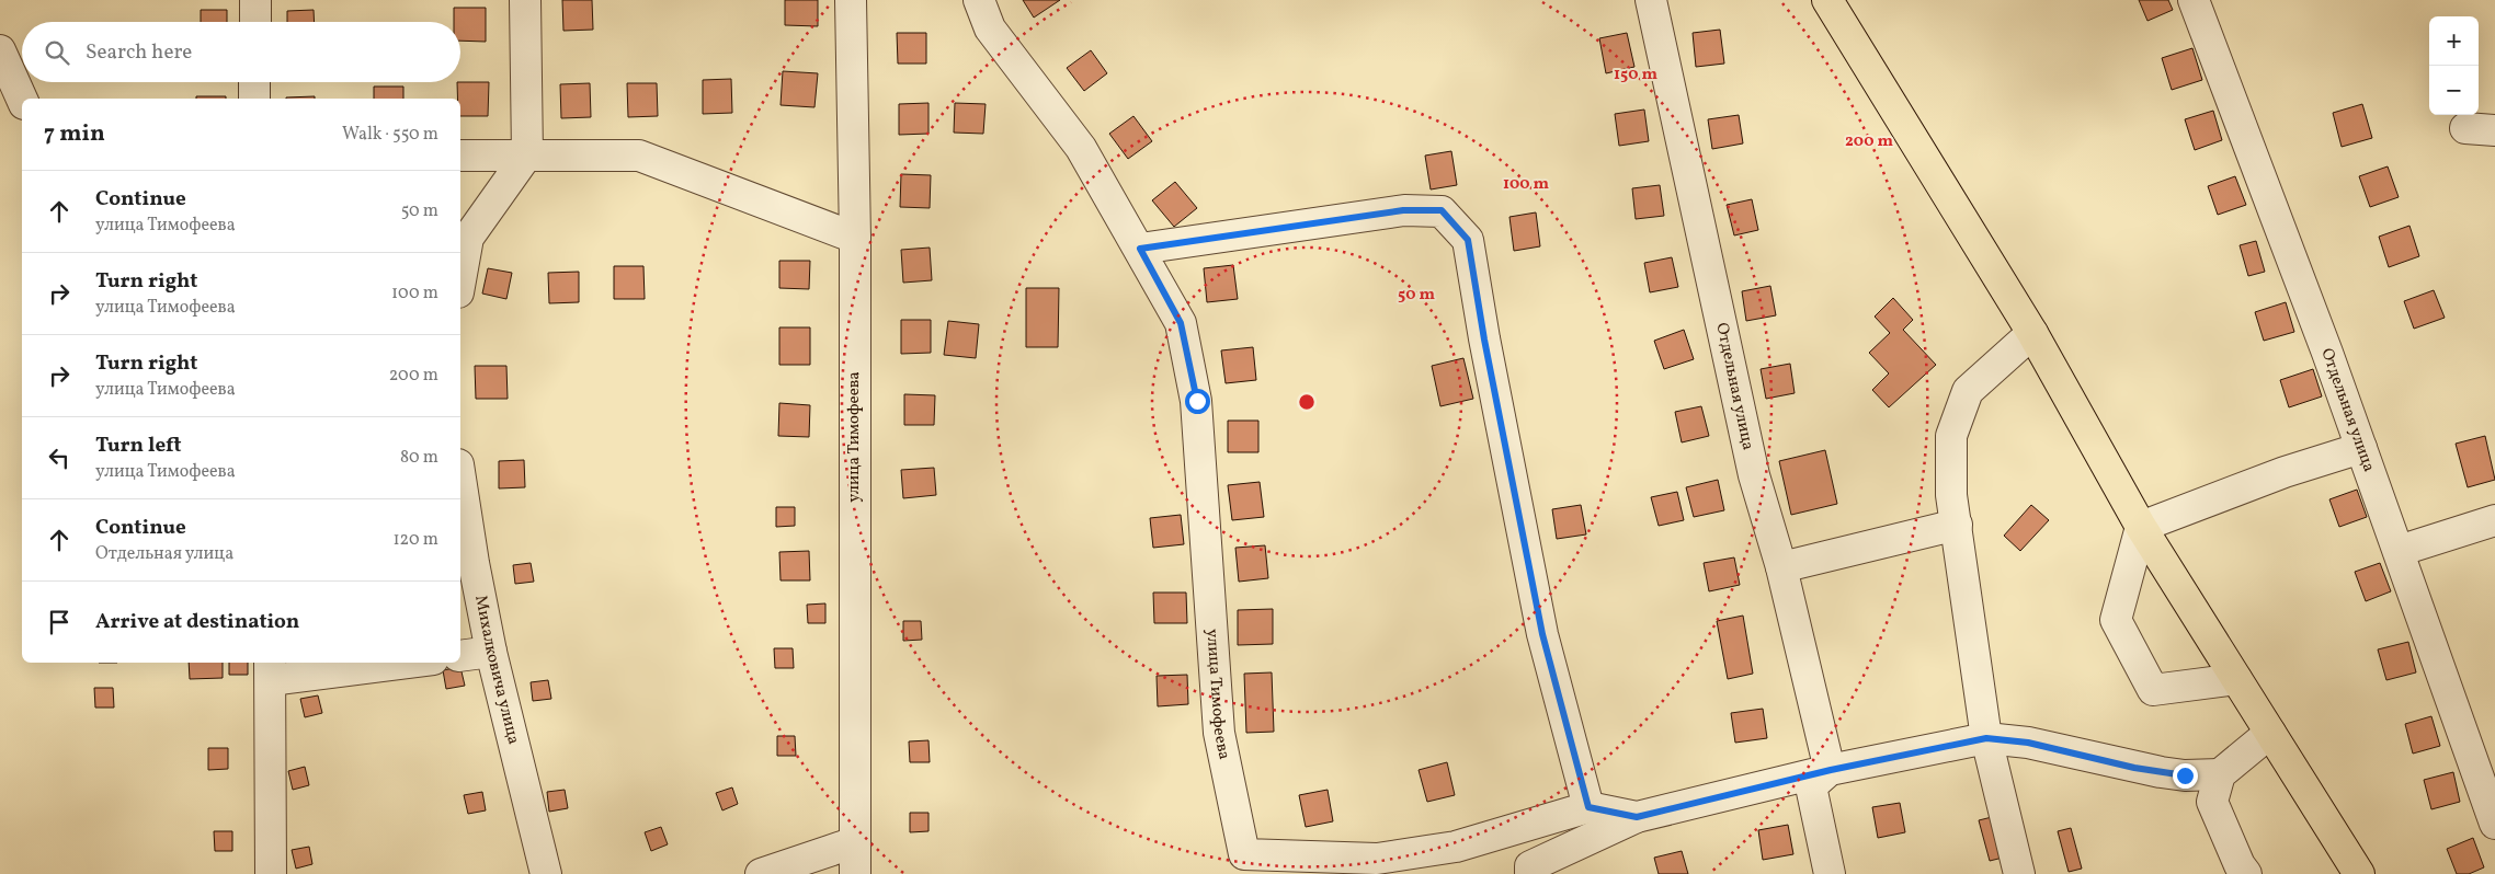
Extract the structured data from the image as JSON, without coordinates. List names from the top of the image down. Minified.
{"streets":{"street":["Отдельная улица","улица Тимофеева","Михалковича улица"]},"crossings":[["Отдельная улица","улица Тимофеева"]],"page":{"map_buttons":["+","−"],"search":"Search here","heading":["7 min","Walk · 550 m"],"list":[["Continue","улица Тимофеева","50 m"],["Turn right","улица Тимофеева","100 m"],["Turn right","улица Тимофеева","200 m"],["Turn left","улица Тимофеева","80 m"],["Continue","Отдельная улица","120 m"],"Arrive at destination"]},"rings":["150 m","200 m","100 m","50 m"]}
